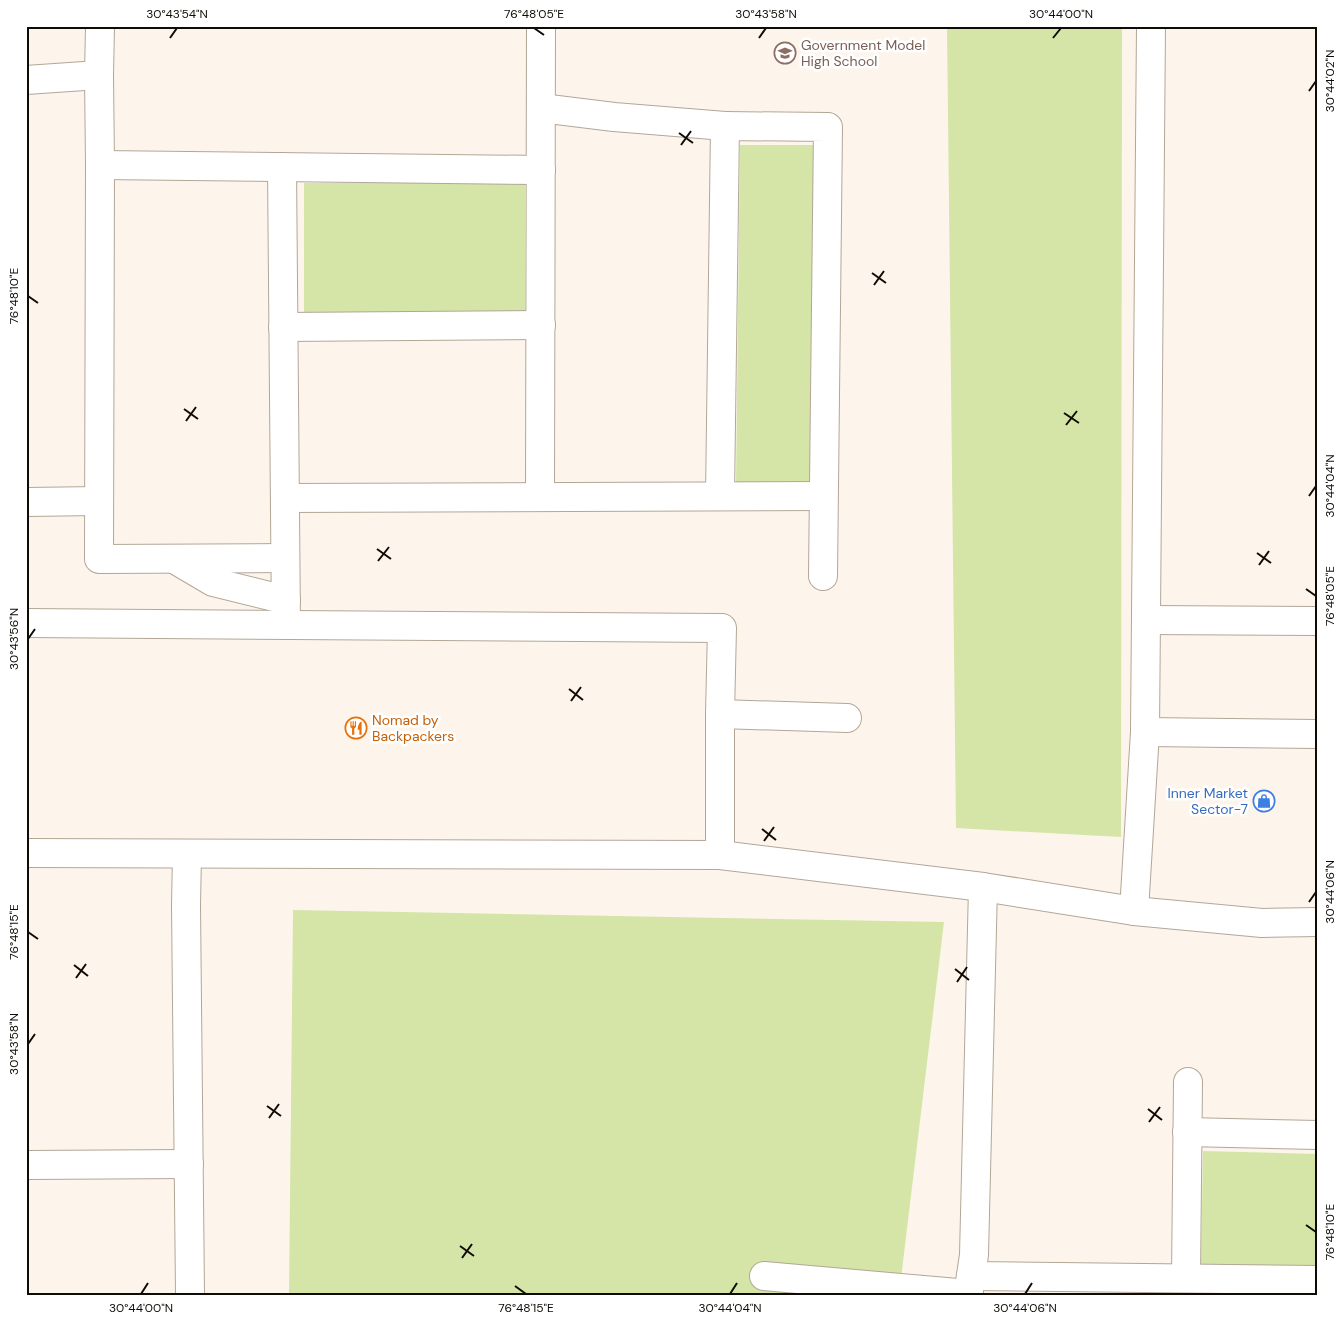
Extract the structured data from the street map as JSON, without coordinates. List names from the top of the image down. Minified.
{"places":{"school or university":["Government Model High School"],"restaurant":["Nomad by Backpackers"],"shop":["Inner Market Sector-7"]},"coordinates":["30°43'54\"N","76°48'05\"E","30°43'58\"N","30°44'00\"N","30°44'02\"N","76°48'10\"E","30°44'04\"N","30°43'56\"N","30°44'06\"N","76°48'15\"E"]}
